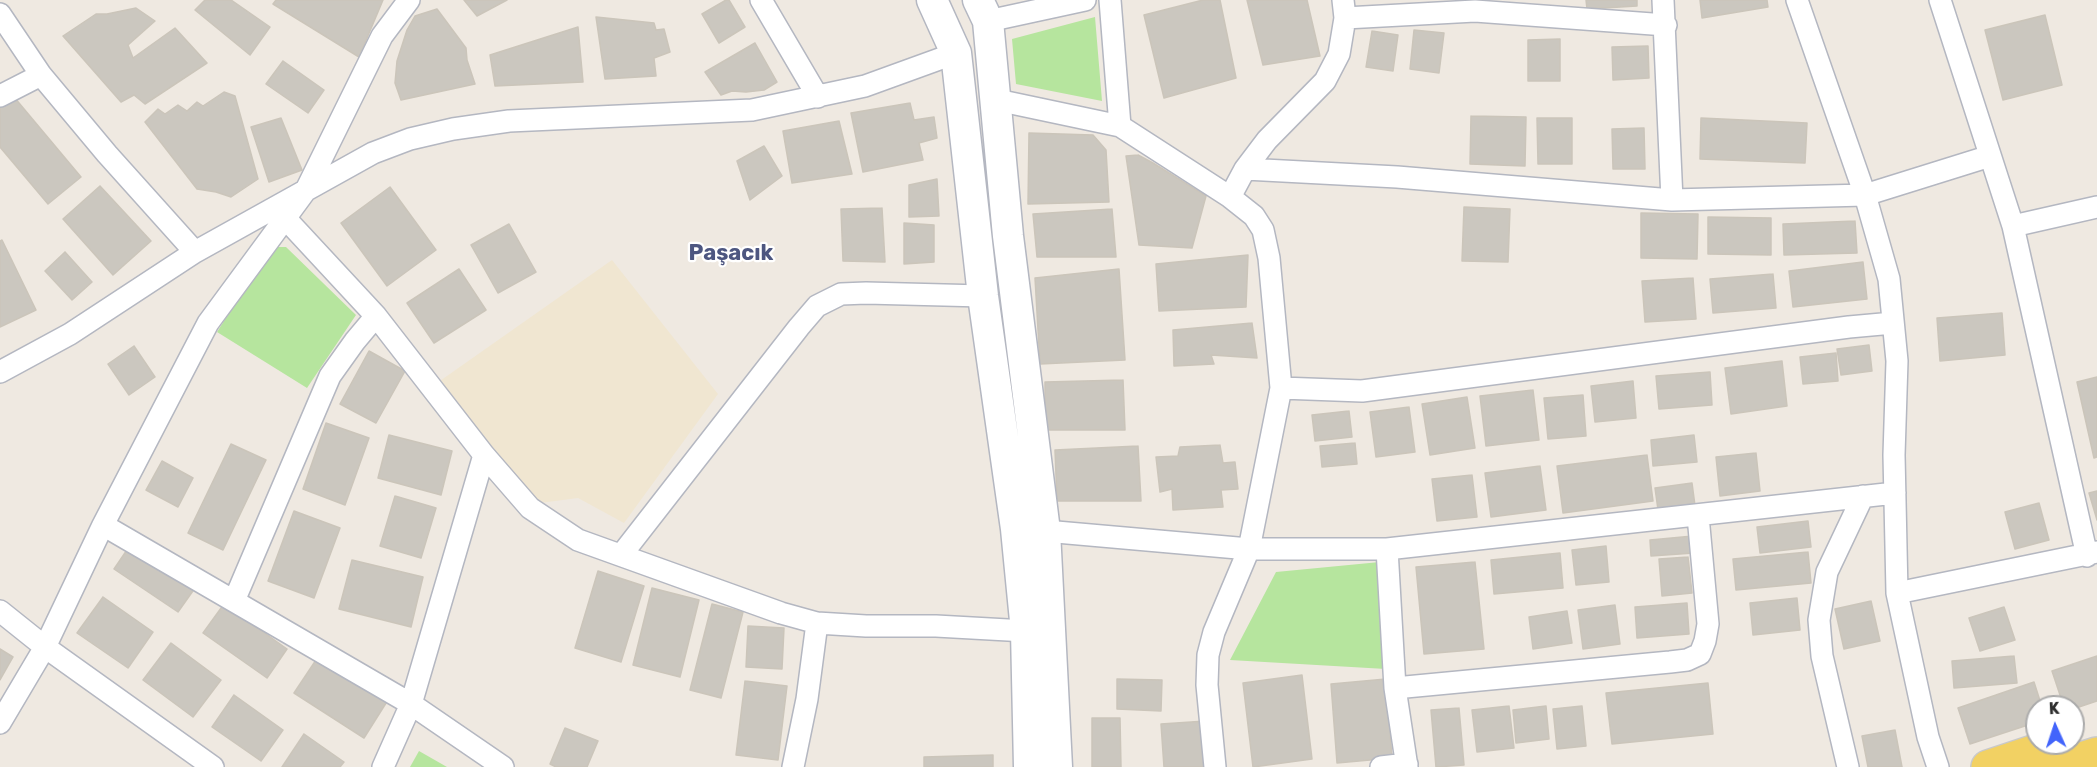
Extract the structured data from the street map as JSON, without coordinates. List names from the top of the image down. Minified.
{"districts":["Paşacık"],"north":"top"}
